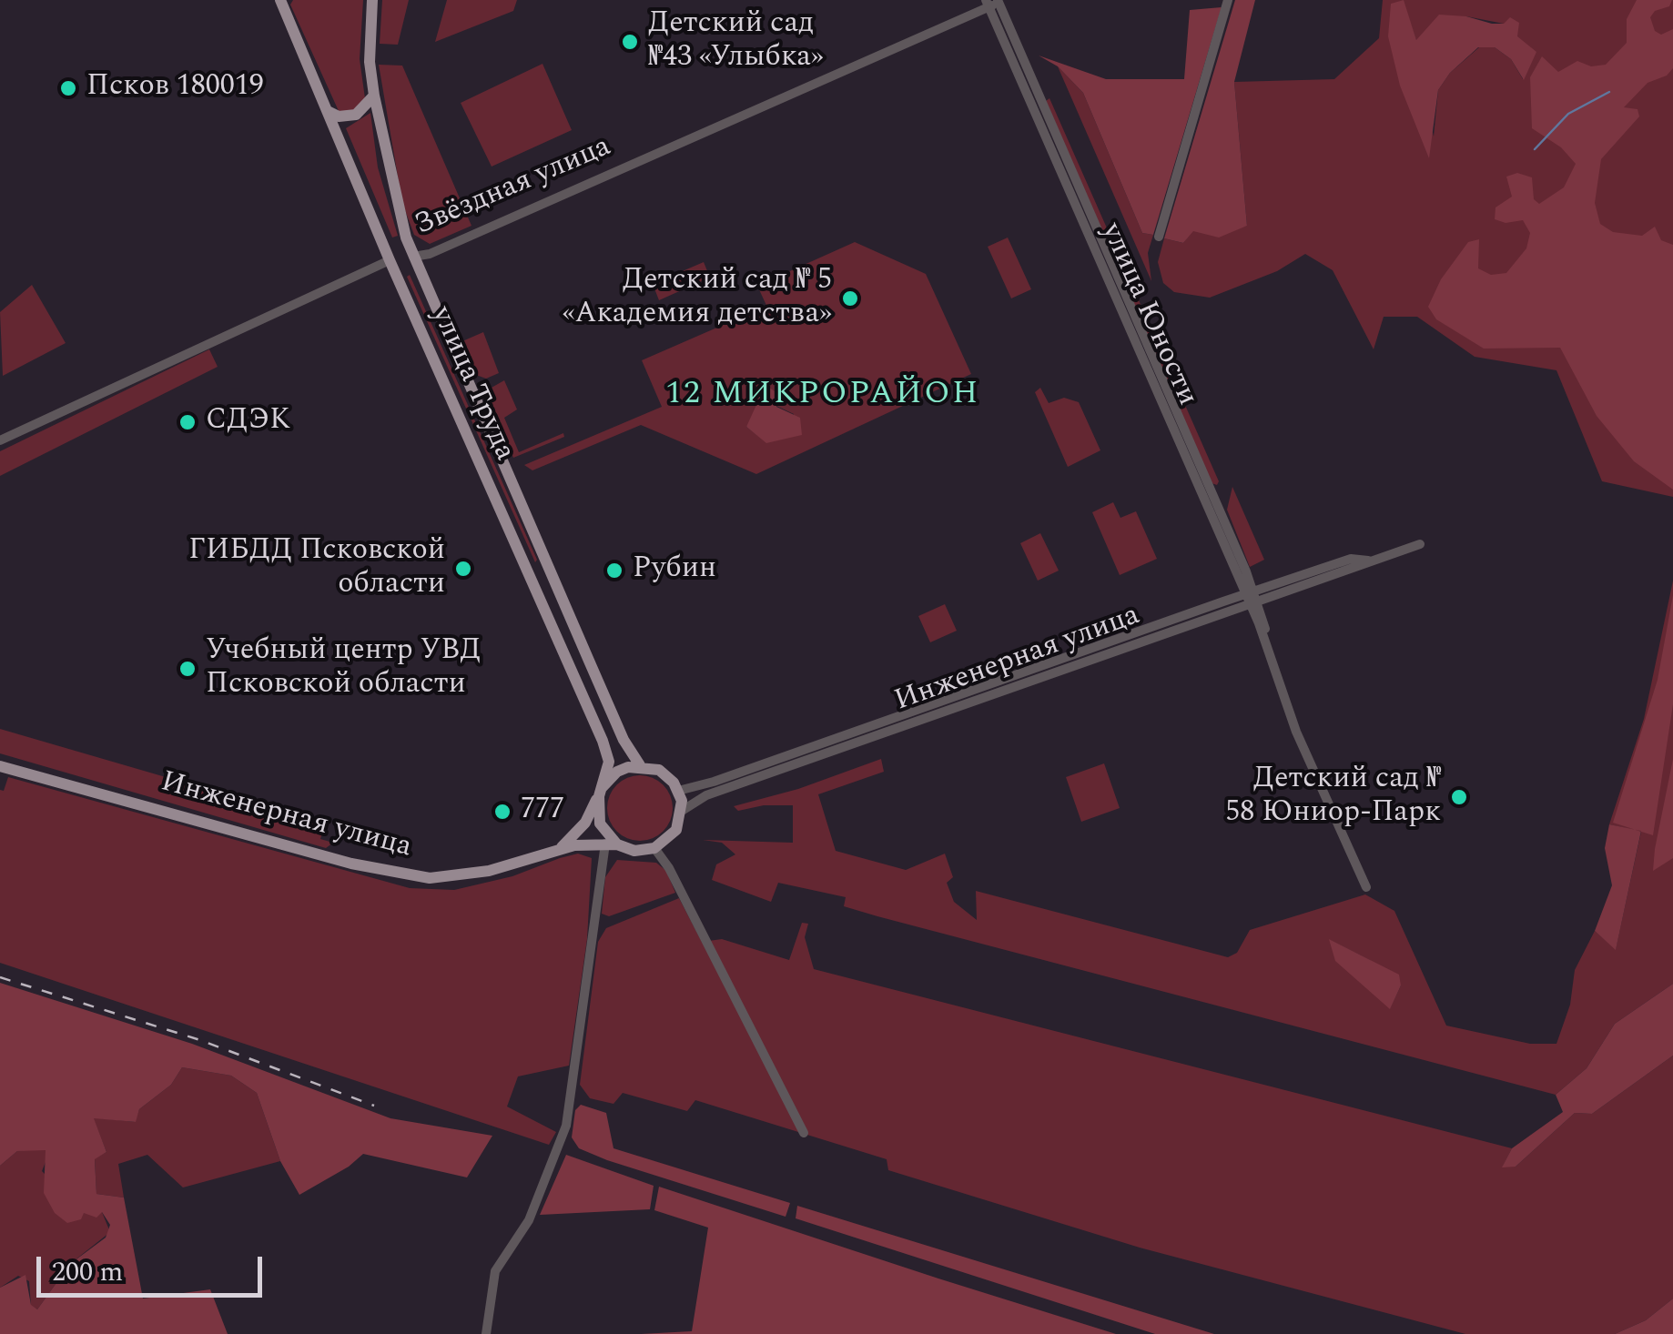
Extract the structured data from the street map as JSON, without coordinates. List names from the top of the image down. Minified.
{"streets":{"main road":["Звёздная улица","улица Труда","Инженерная улица"],"street":["улица Юности"]},"crossings":[["Звёздная улица","улица Юности"],["Звёздная улица","улица Труда"],["улица Юности","Инженерная улица"],["улица Труда","Инженерная улица"]],"districts":["12 МИКРОРАЙОН"],"places":["Детский сад №43 «Улыбка»","Псков 180019","Детский сад № 5 «Академия детства»","СДЭК","ГИБДД Псковской области","Рубин","Учебный центр УВД Псковской области","Детский сад № 58 Юниор-Парк","777"],"scale_bar":"200 m"}
